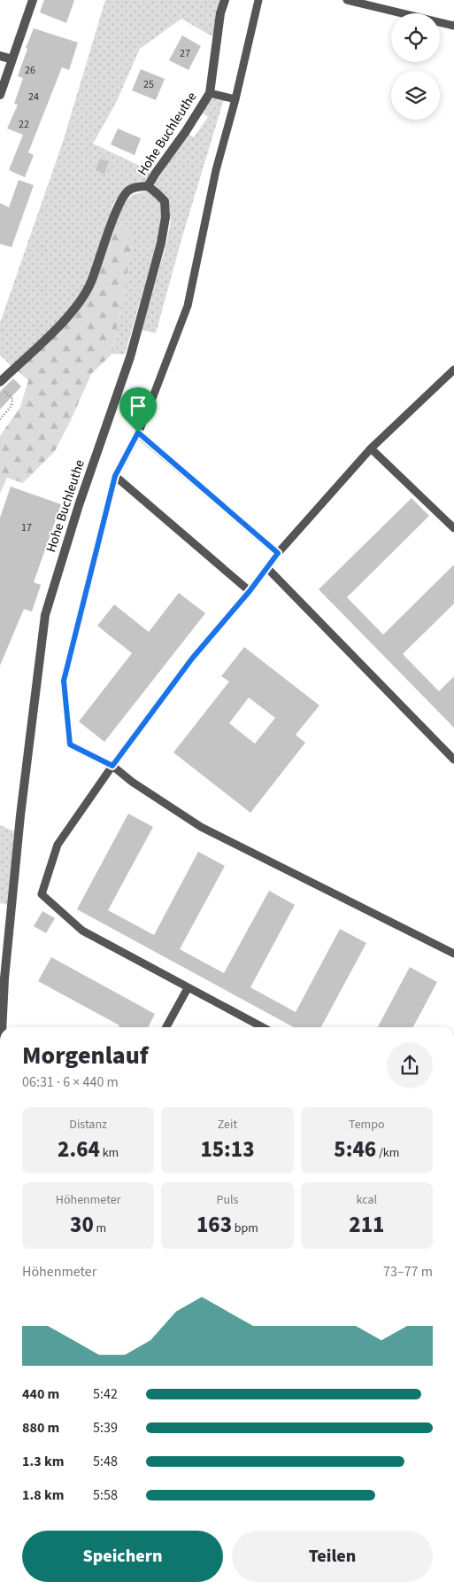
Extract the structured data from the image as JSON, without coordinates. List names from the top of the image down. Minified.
{"streets":{"street":["Hohe Buchleuthe"]},"house_numbers":["27","26","25","24","22","17"],"page":{"heading":["Morgenlauf","06:31 · 6 × 440 m"],"stats":[["Distanz","2.64 km"],["Zeit","15:13"],["Tempo","5:46 /km"],["Höhenmeter","30 m"],["Puls","163 bpm"],["kcal","211"]],"chart":["Höhenmeter","73–77 m"],"list":[{"name":"440 m","note":"5:42"},{"name":"880 m","note":"5:39"},{"name":"1.3 km","note":"5:48"},{"name":"1.8 km","note":"5:58"}],"buttons":["Speichern","Teilen"]}}
